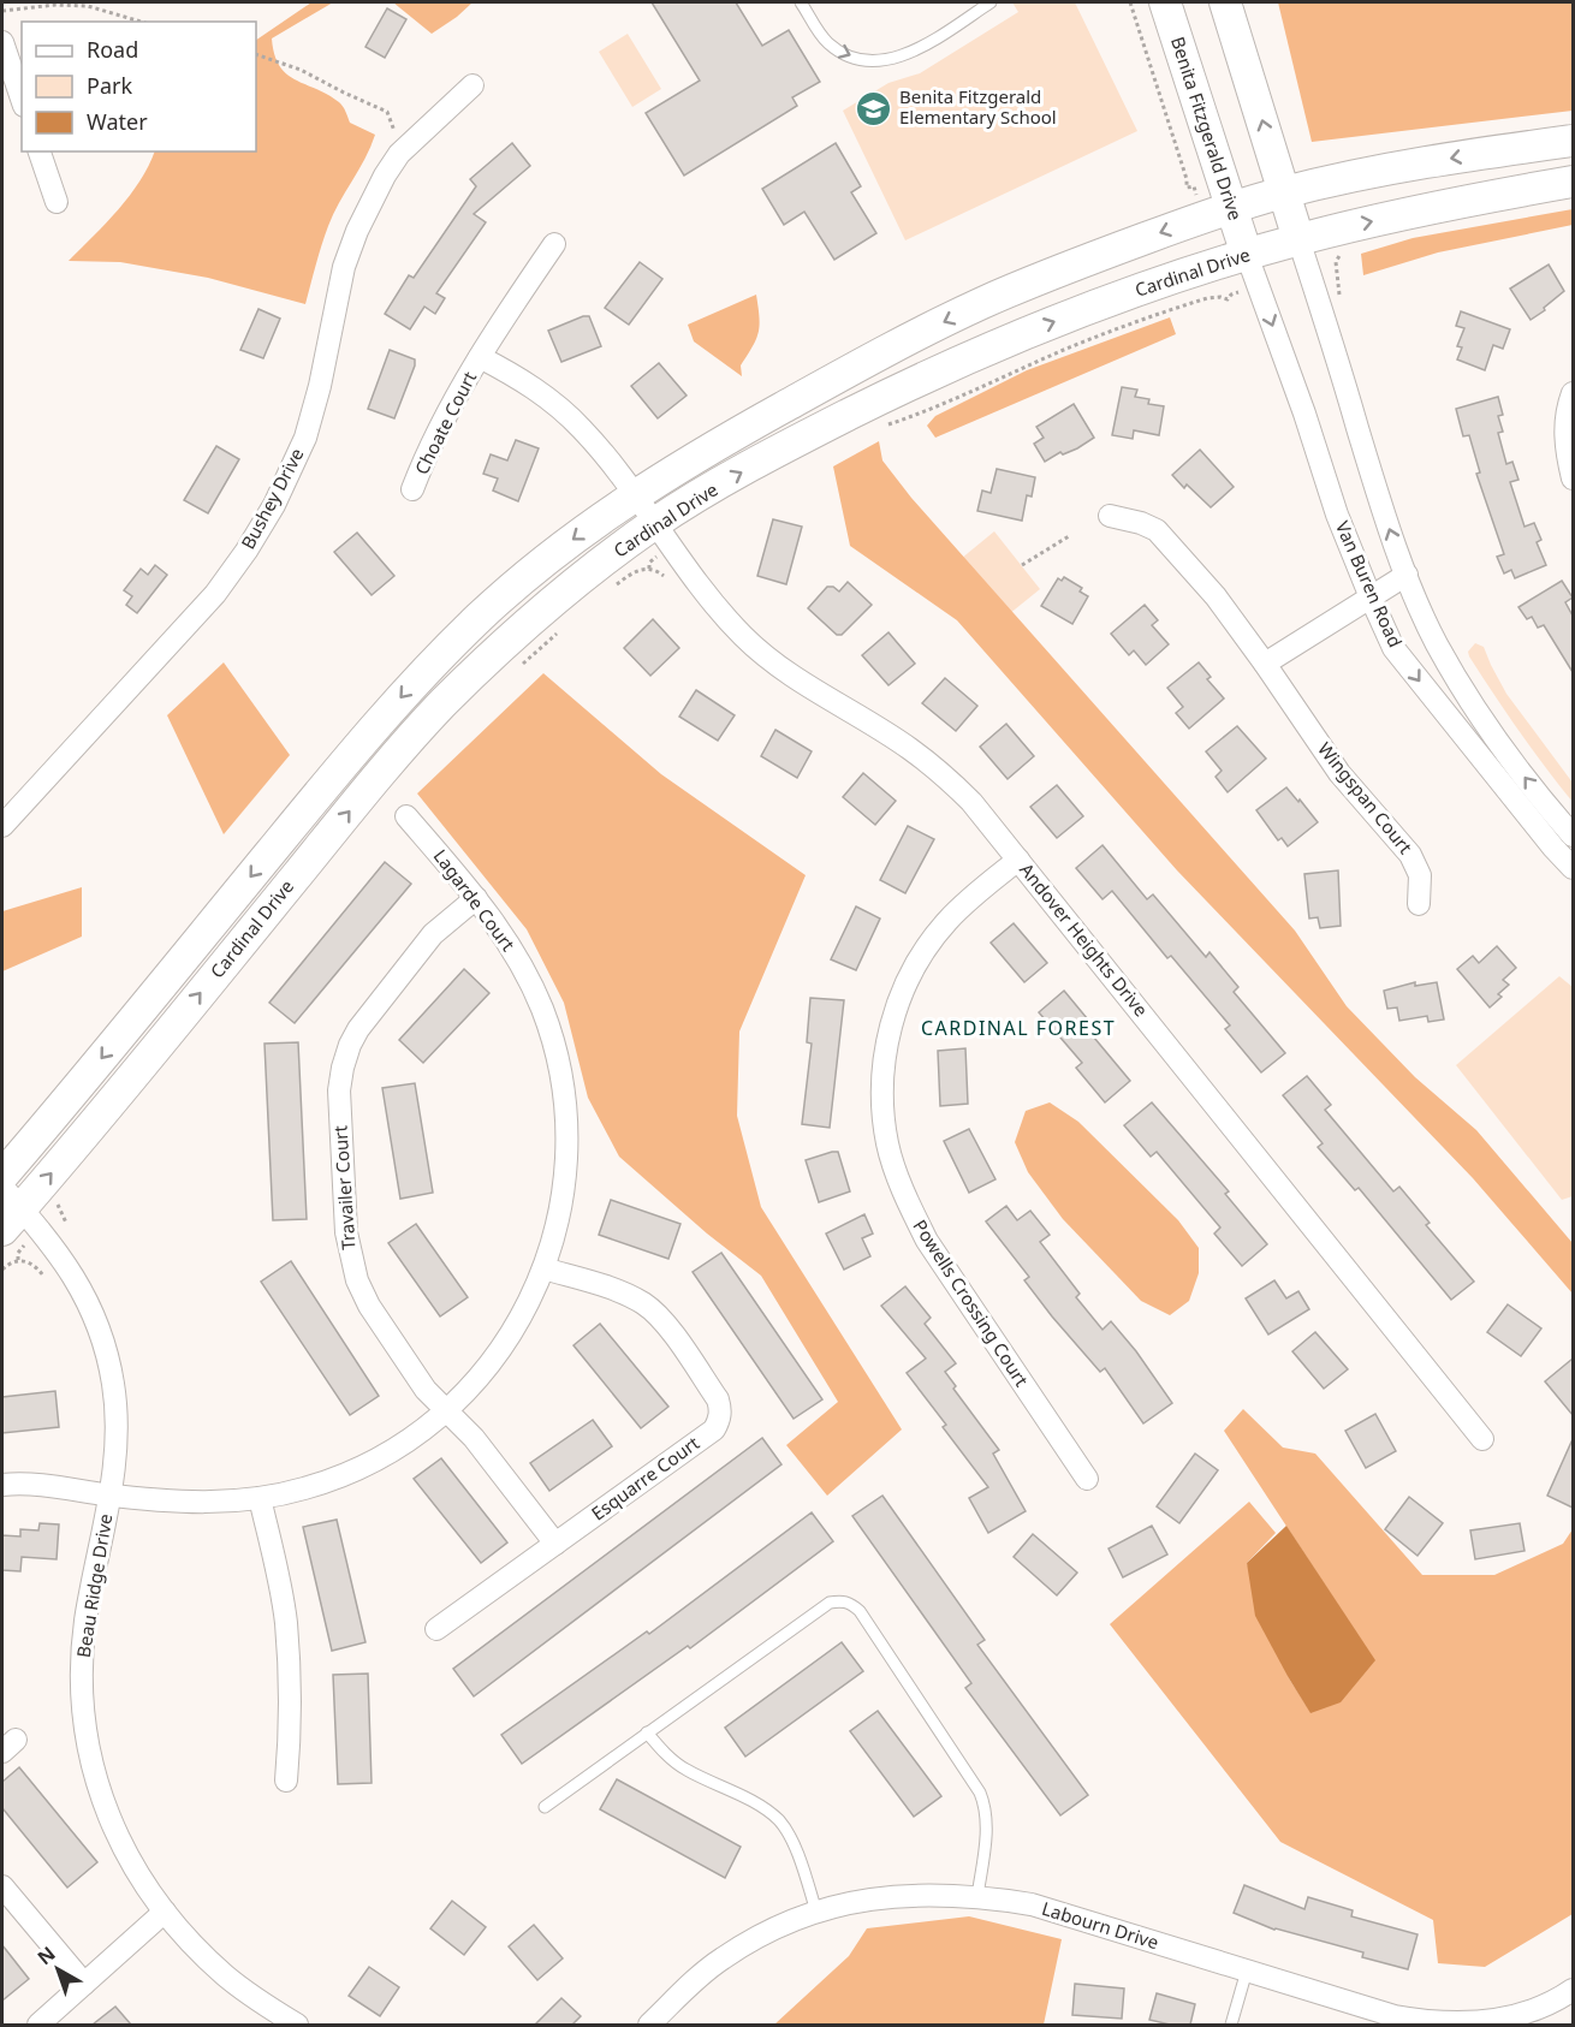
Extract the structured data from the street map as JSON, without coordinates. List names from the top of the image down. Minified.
{"streets":{"main road":["Benita Fitzgerald Drive","Cardinal Drive"],"street":["Choate Court","Bushey Drive","Van Buren Road","Wingspan Court","Lagarde Court","Andover Heights Drive","Travailer Court","Powells Crossing Court","Esquarre Court","Beau Ridge Drive","Labourn Drive"]},"crossings":[["Benita Fitzgerald Drive","Cardinal Drive"],["Benita Fitzgerald Drive","Van Buren Road"],["Cardinal Drive","Choate Court"],["Cardinal Drive","Van Buren Road"],["Cardinal Drive","Andover Heights Drive"],["Cardinal Drive","Beau Ridge Drive"],["Choate Court","Andover Heights Drive"],["Lagarde Court","Travailer Court"],["Lagarde Court","Esquarre Court"],["Lagarde Court","Beau Ridge Drive"],["Andover Heights Drive","Powells Crossing Court"],["Travailer Court","Esquarre Court"]],"districts":["CARDINAL FOREST"],"places":{"school or university":["Benita Fitzgerald Elementary School"]},"legend":["Road","Park","Water"],"north":"top left"}
